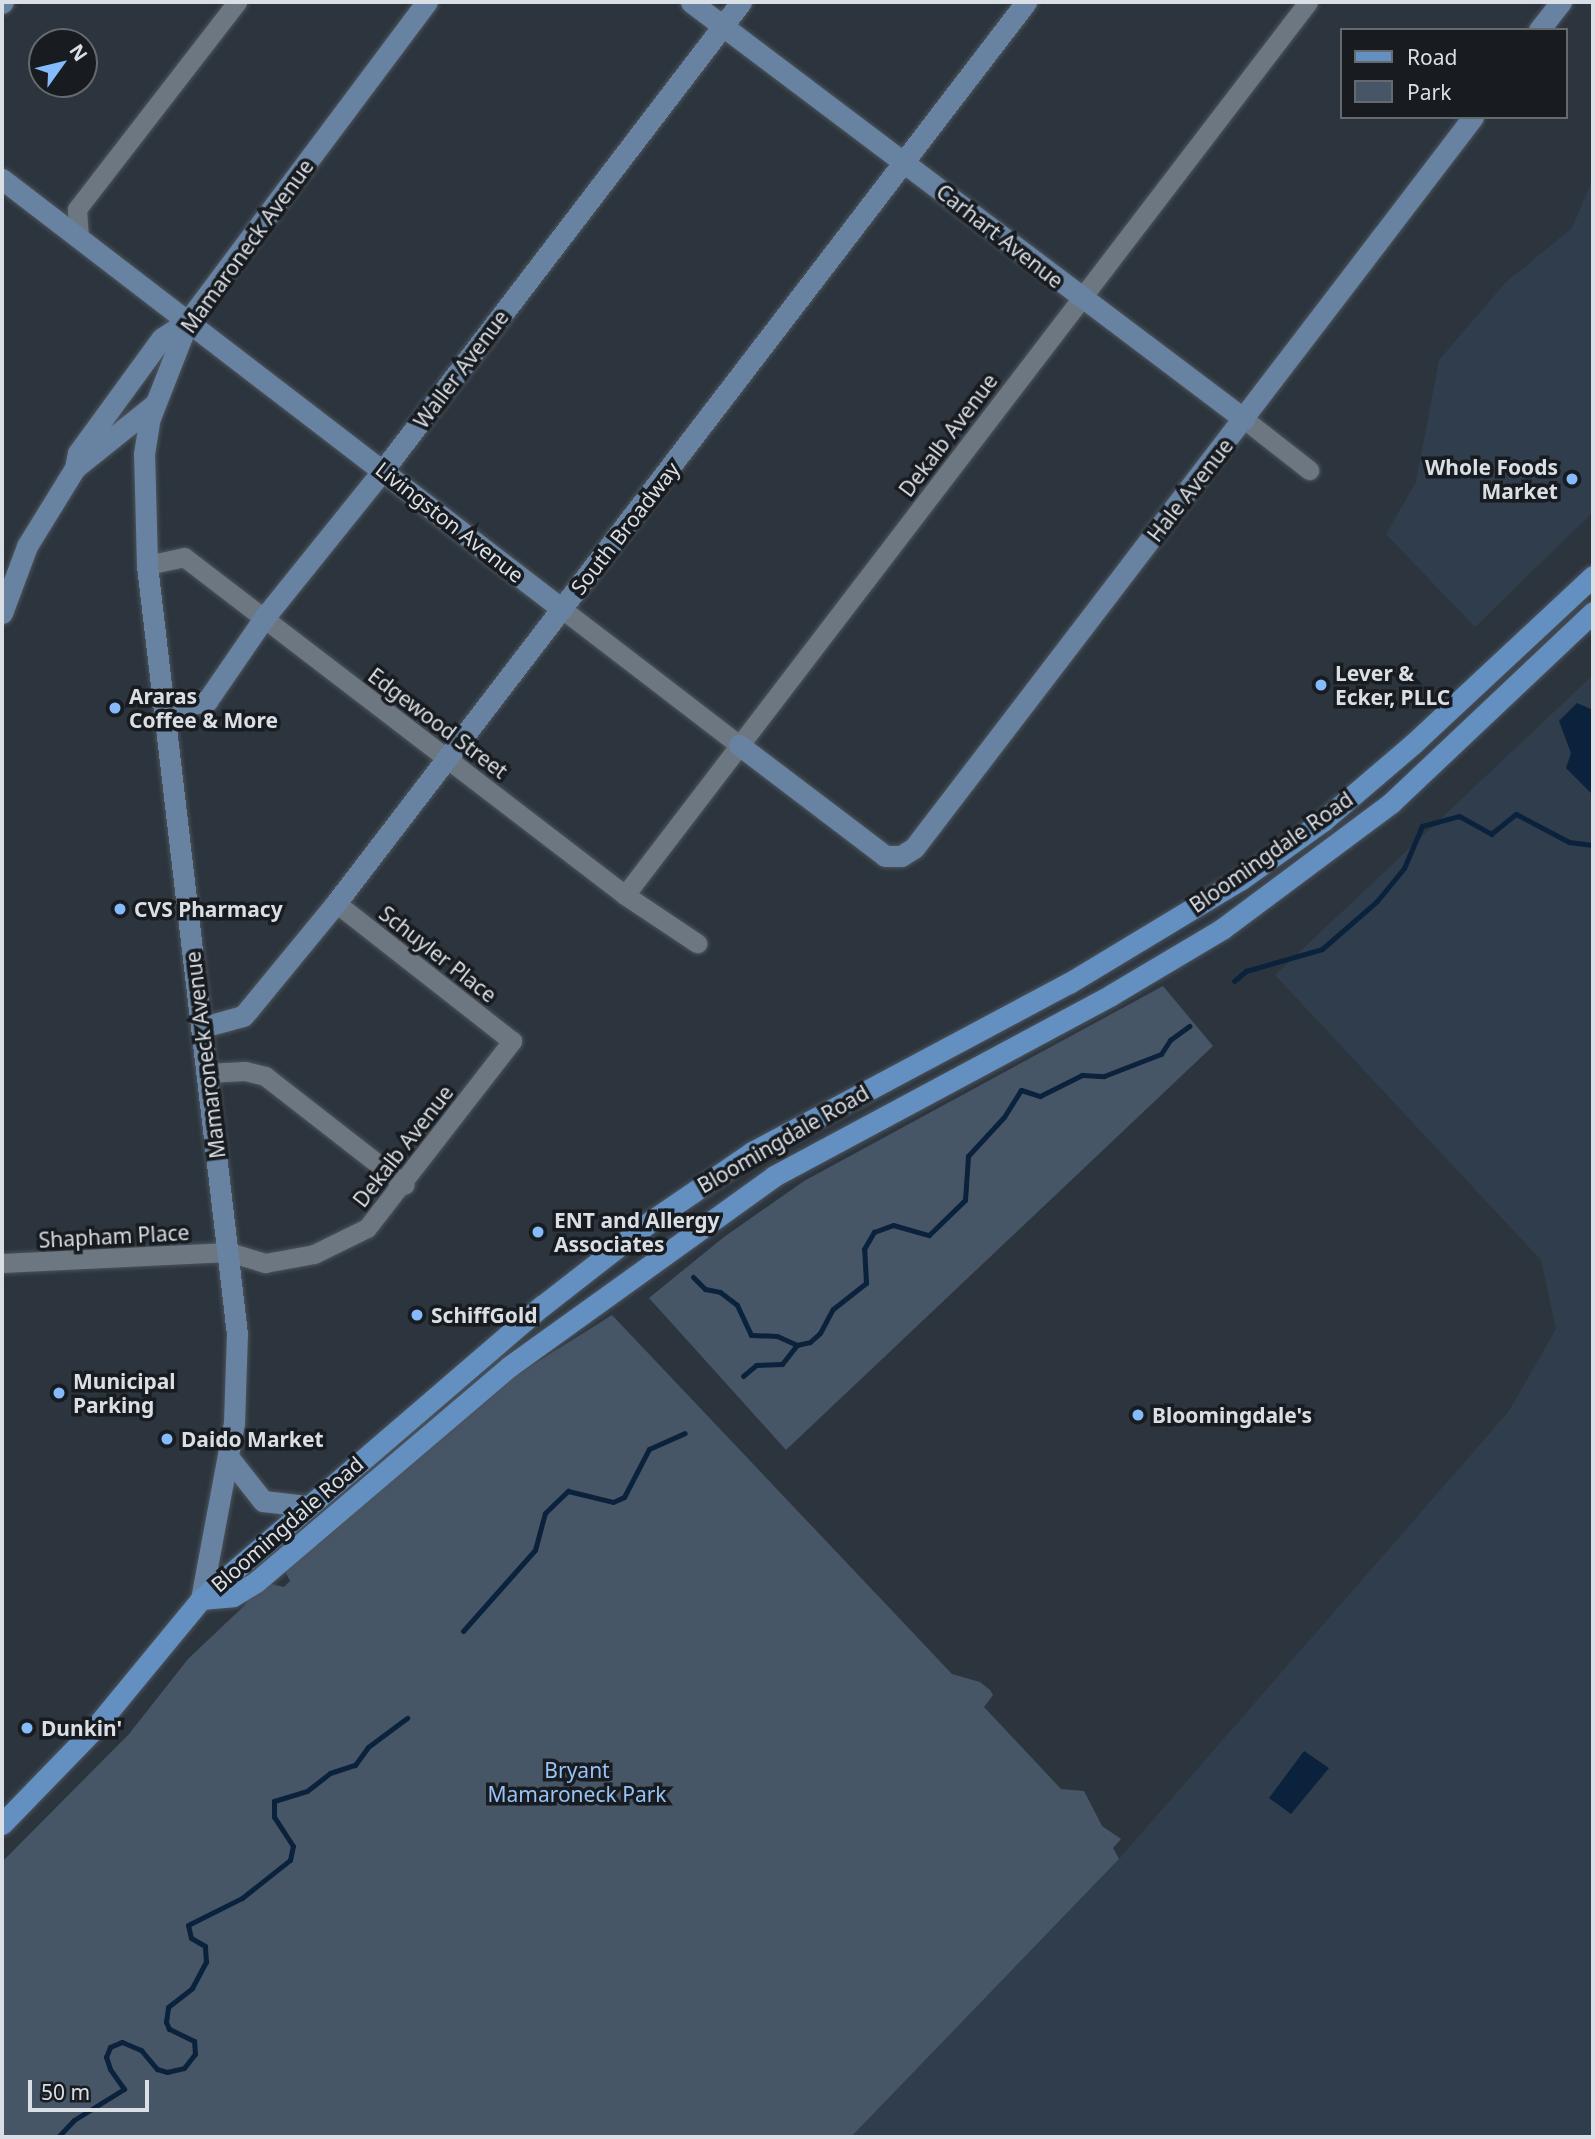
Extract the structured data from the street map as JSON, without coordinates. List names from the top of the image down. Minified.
{"streets":{"main road":["Mamaroneck Avenue","Bloomingdale Road"],"street":["Carhart Avenue","Waller Avenue","Dekalb Avenue","Hale Avenue","Livingston Avenue","South Broadway","Edgewood Street","Schuyler Place","Shapham Place"]},"crossings":[["Carhart Avenue","Waller Avenue"],["Carhart Avenue","Dekalb Avenue"],["Carhart Avenue","Hale Avenue"],["Carhart Avenue","South Broadway"],["Mamaroneck Avenue","Waller Avenue"],["Mamaroneck Avenue","Dekalb Avenue"],["Mamaroneck Avenue","Livingston Avenue"],["Mamaroneck Avenue","South Broadway"],["Mamaroneck Avenue","Edgewood Street"],["Mamaroneck Avenue","Bloomingdale Road"],["Mamaroneck Avenue","Shapham Place"],["Waller Avenue","Livingston Avenue"],["Waller Avenue","Edgewood Street"],["Dekalb Avenue","Livingston Avenue"],["Dekalb Avenue","Edgewood Street"],["Dekalb Avenue","Schuyler Place"],["Dekalb Avenue","Shapham Place"],["Hale Avenue","Livingston Avenue"],["Livingston Avenue","South Broadway"],["South Broadway","Edgewood Street"],["South Broadway","Schuyler Place"]],"parks":["Bryant Mamaroneck Park"],"places":["Whole Foods Market","Lever & Ecker, PLLC","Araras Coffee & More","CVS Pharmacy","ENT and Allergy Associates","SchiffGold","Municipal Parking","Bloomingdale's","Daido Market","Dunkin'"],"legend":["Road","Park"],"scale_bar":"50 m","north":"top right"}
